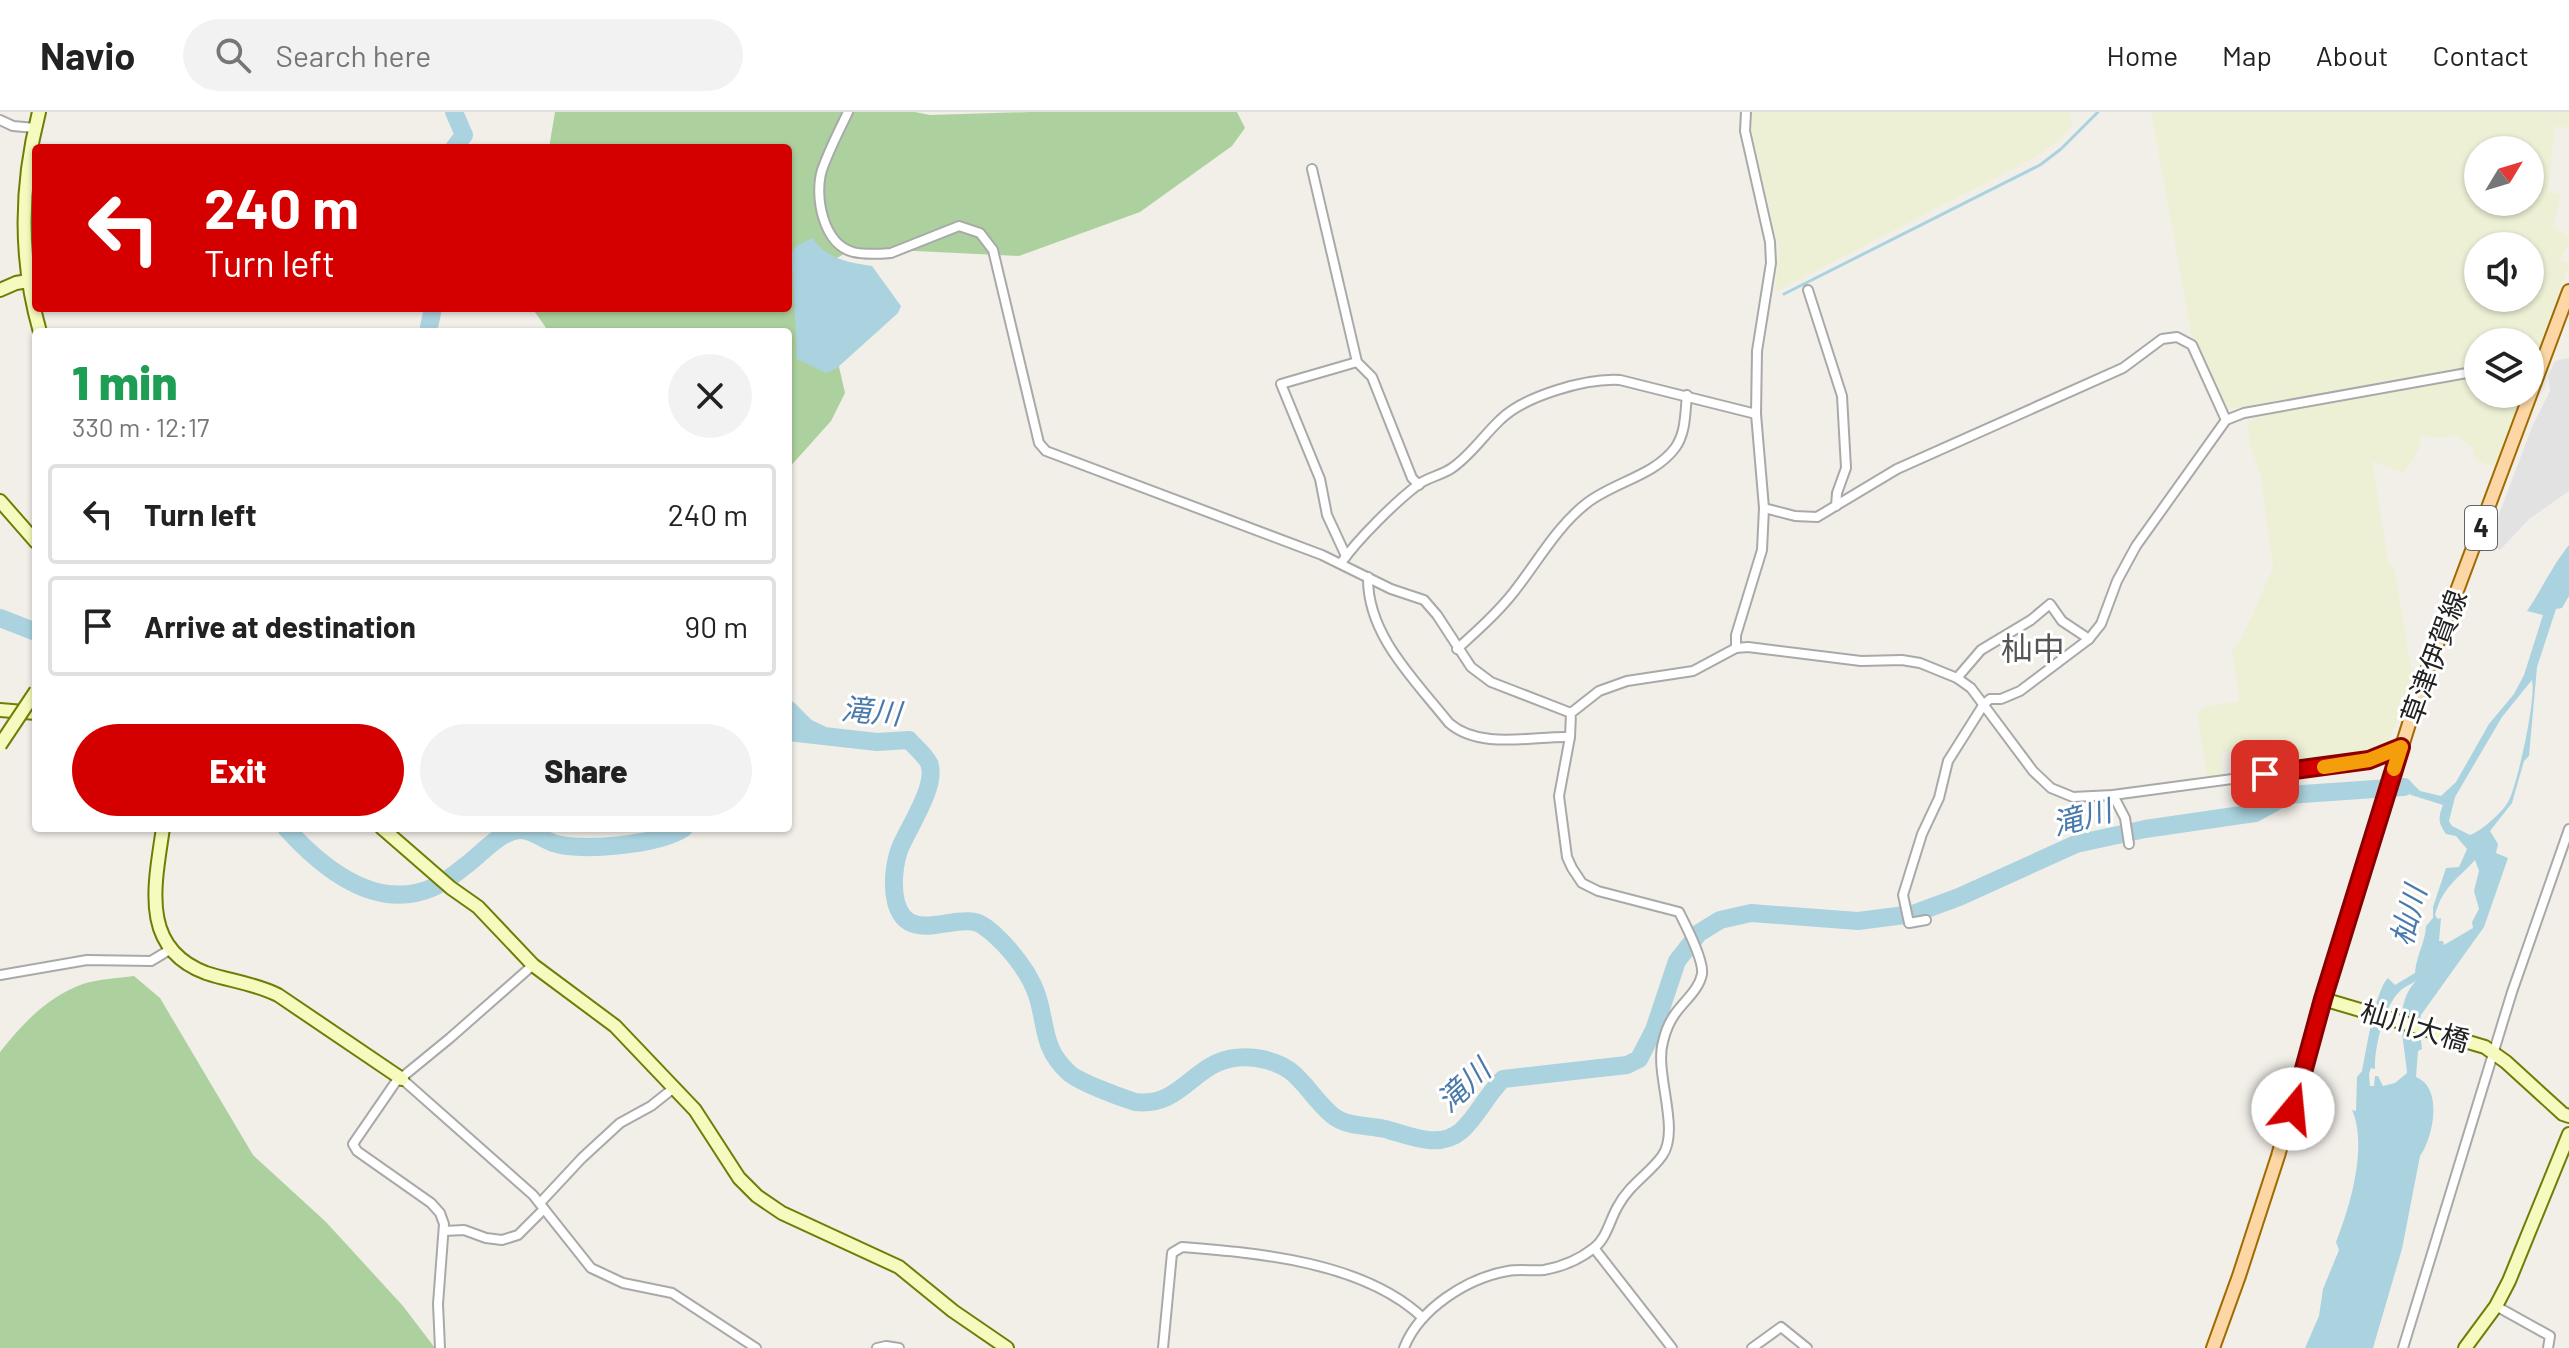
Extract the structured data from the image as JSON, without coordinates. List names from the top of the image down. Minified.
{"streets":{"main road":["4","草津伊賀線"],"street":["杣川大橋"]},"crossings":[["草津伊賀線","杣川大橋"]],"districts":["杣中"],"water":["滝川","杣川"],"north":"top right","page":{"header":"Navio","search":"Search here","nav":["Home","Map","About","Contact"],"turn":["240 m","Turn left"],"heading":["1 min","330 m · 12:17"],"list":[{"name":"Turn left","value":"240 m"},{"name":"Arrive at destination","value":"90 m"}],"buttons":["Exit","Share"]}}
